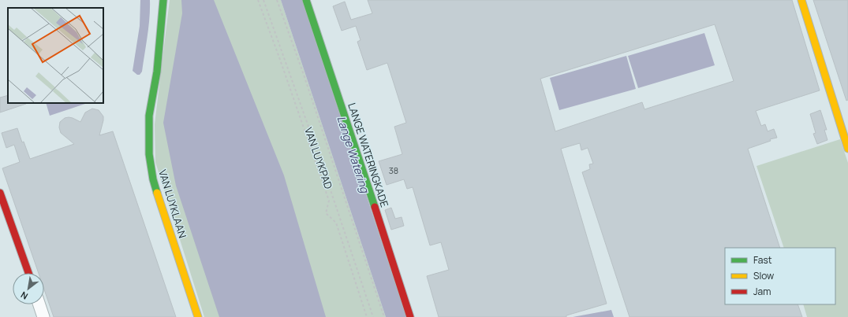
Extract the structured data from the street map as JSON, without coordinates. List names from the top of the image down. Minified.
{"streets":{"street":["LANGE WATERINGKADE","VAN LUYKLAAN"],"path":["VAN LUYKPAD"]},"water":["Lange Watering"],"house_numbers":["38"],"legend":["Fast","Slow","Jam"],"north":"bottom left"}
